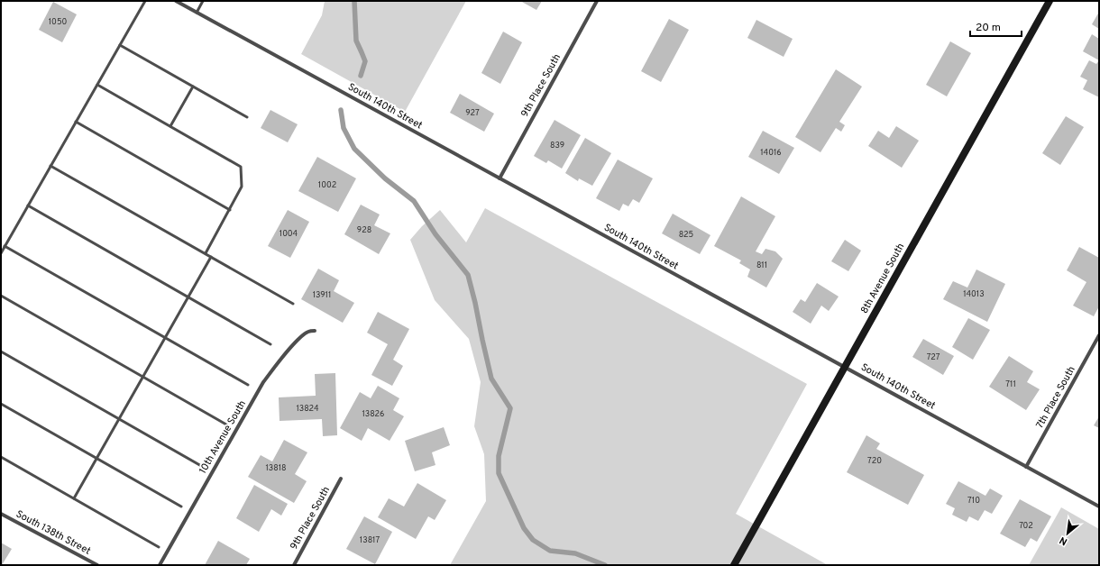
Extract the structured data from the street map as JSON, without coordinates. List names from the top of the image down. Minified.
{"streets":{"street":["9th Place South","South 140th Street","8th Avenue South","7th Place South","10th Avenue South","South 138th Street"]},"crossings":[["9th Place South","South 140th Street"],["South 140th Street","8th Avenue South"],["South 140th Street","7th Place South"]],"house_numbers":["1050","927","839","14016","1002","928","1004","825","811","14013","13911","727","711","13824","13826","720","13818","710","702","13817"],"scale_bar":"20 m","north":"bottom left"}
